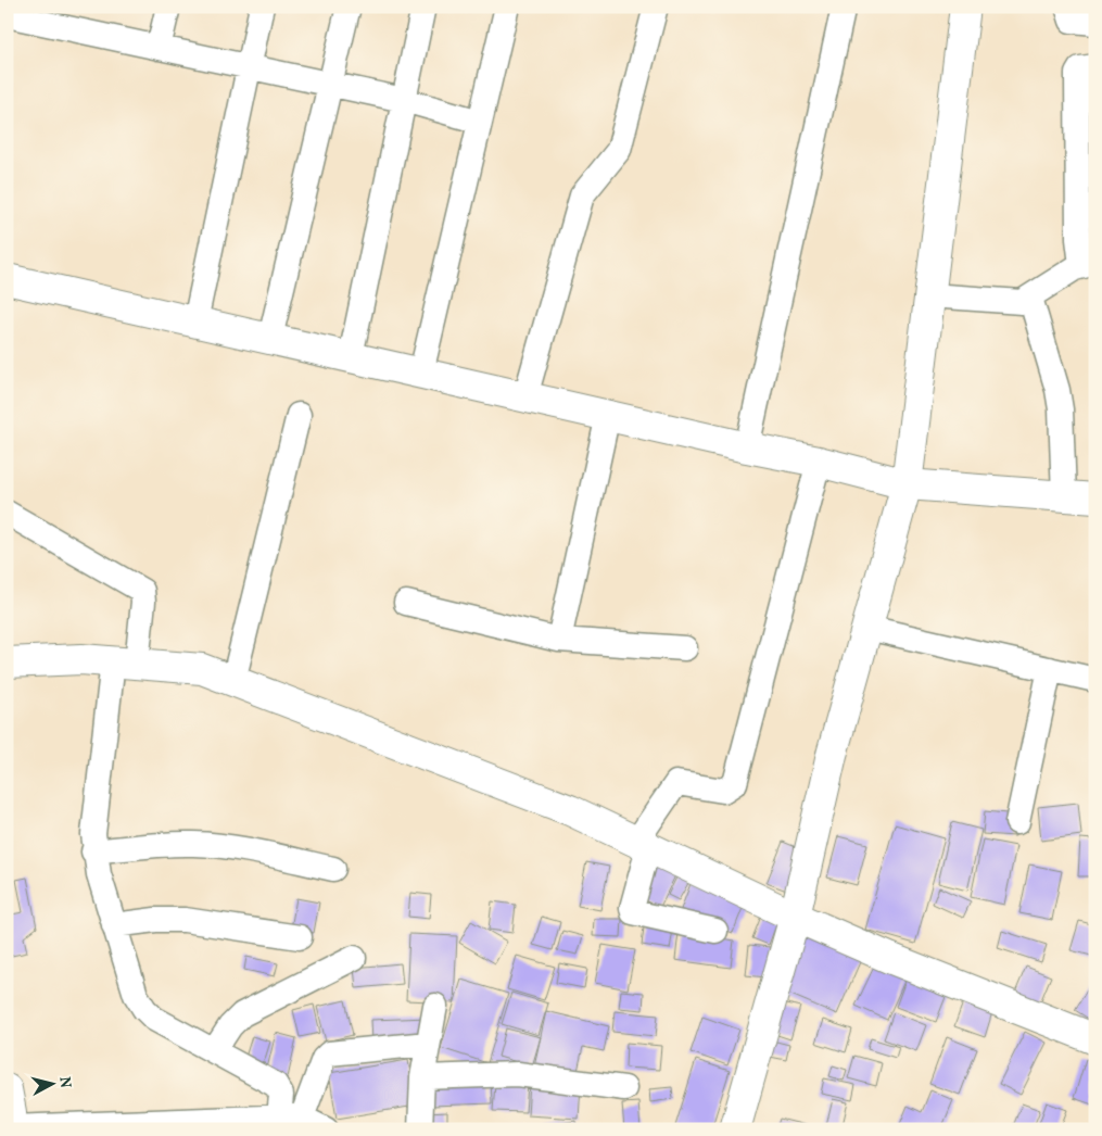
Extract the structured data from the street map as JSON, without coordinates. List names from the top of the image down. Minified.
{"north":"right"}
